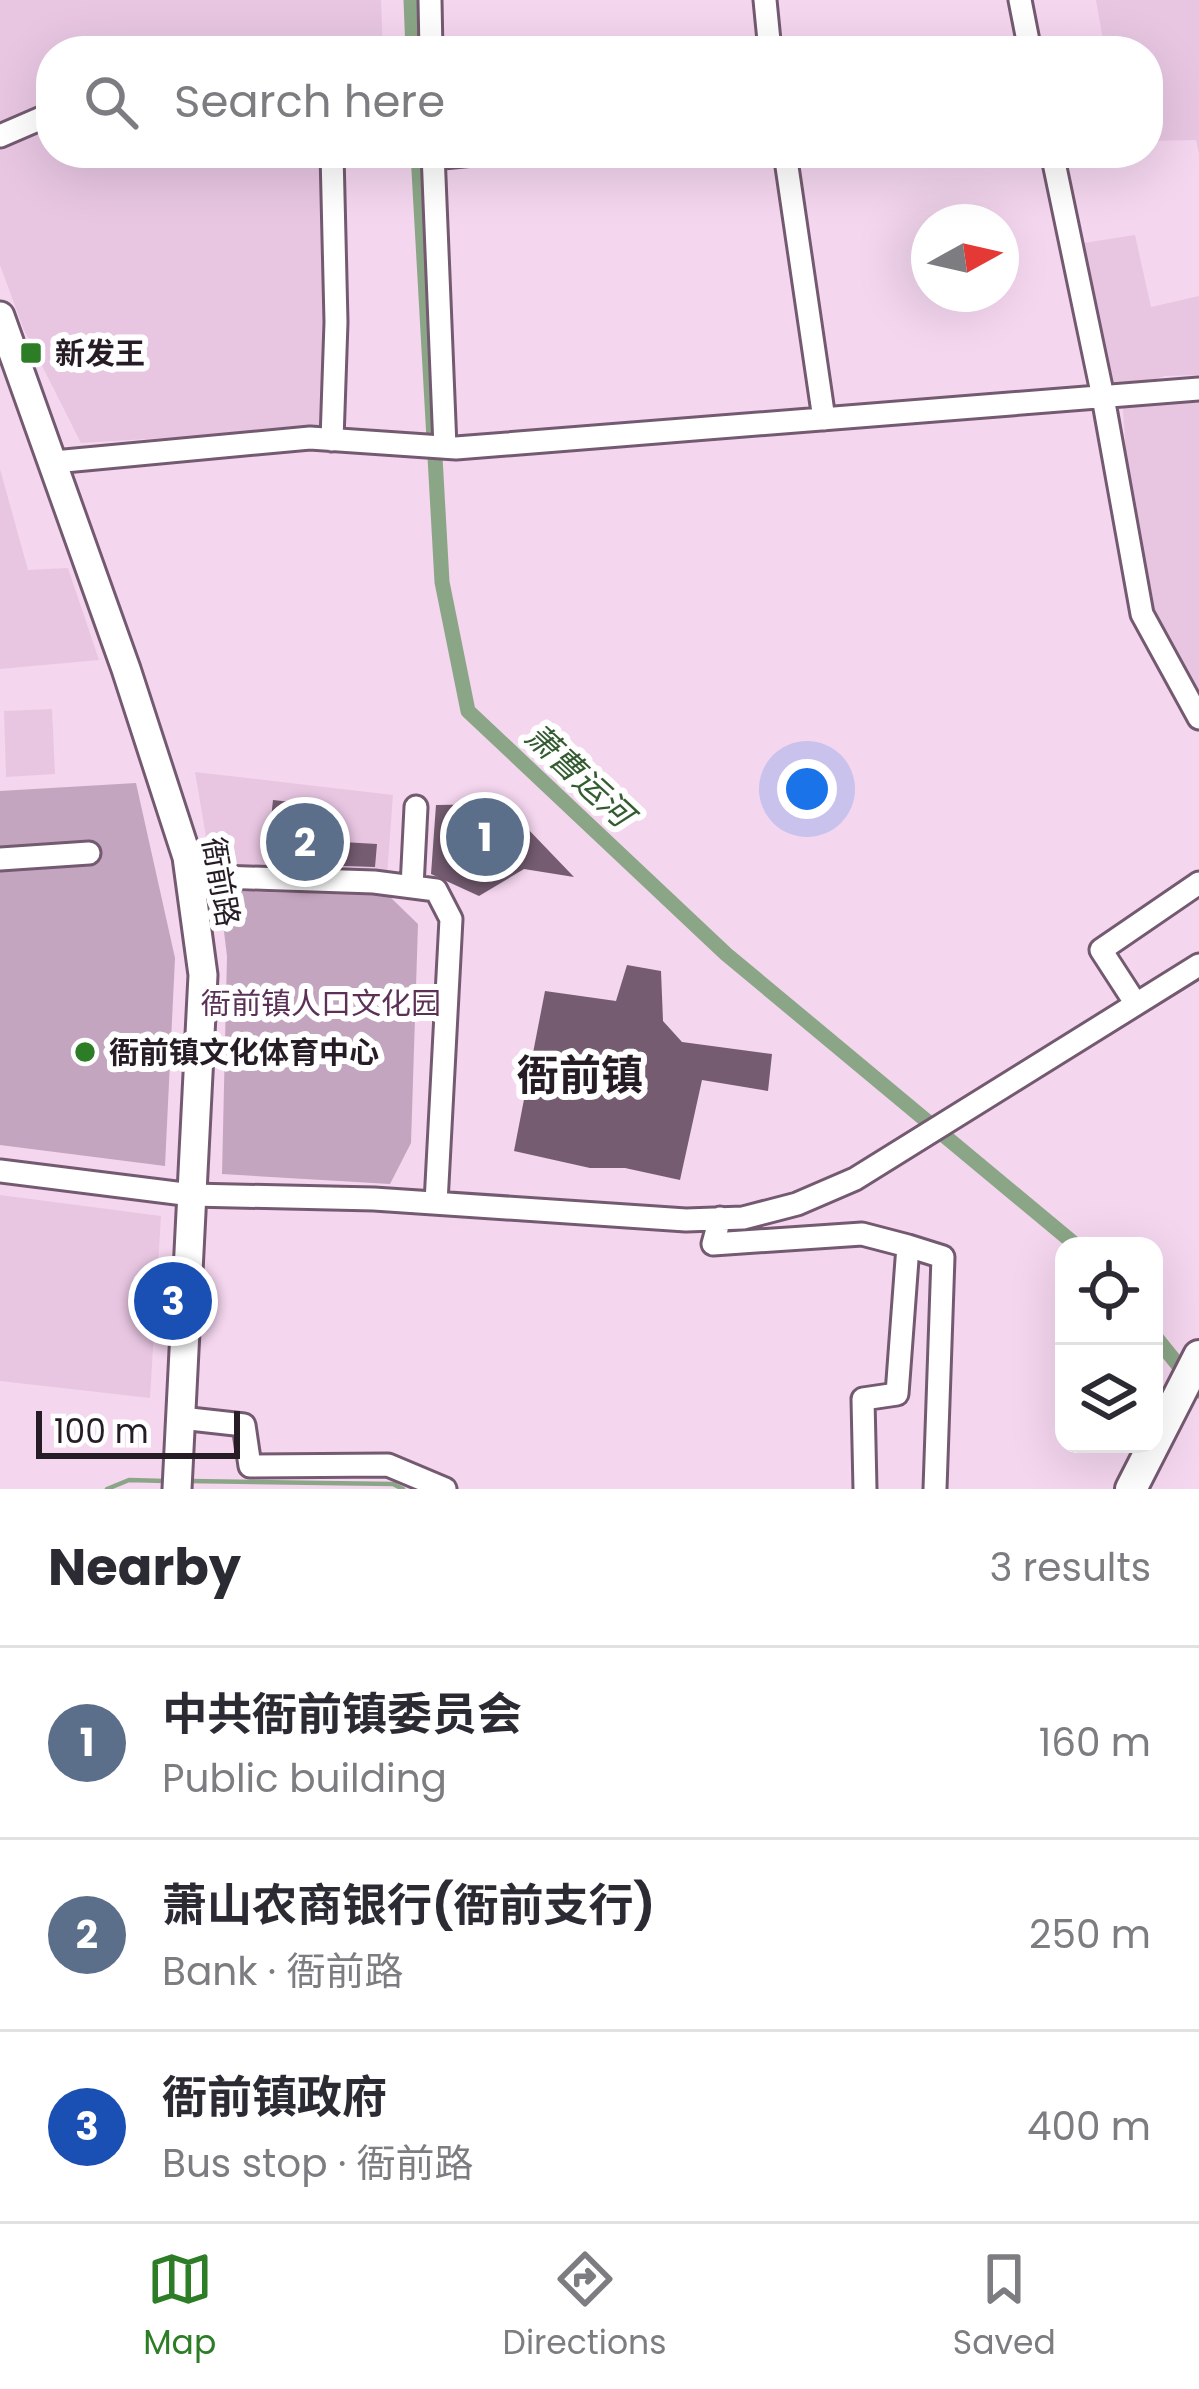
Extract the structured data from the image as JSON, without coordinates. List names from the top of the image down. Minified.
{"streets":{"main road":["衙前路"]},"districts":["衙前镇"],"water":["萧曹运河"],"parks":["衙前镇人口文化园"],"places":{"transit":["新发王"],"other":["衙前镇文化体育中心"]},"scale_bar":"100 m","north":"right","page":{"search":"Search here","pins":["1","2","3"],"scale":"100 m","heading":["Nearby","3 results"],"list":[{"mark":"1","name":"中共衙前镇委员会","note":"Public building","value":"160 m"},{"mark":"2","name":"萧山农商银行(衙前支行)","note":"Bank · 衙前路","value":"250 m"},{"mark":"3","name":"衙前镇政府","note":"Bus stop · 衙前路","value":"400 m"}],"nav":["Map","Directions","Saved"]}}
